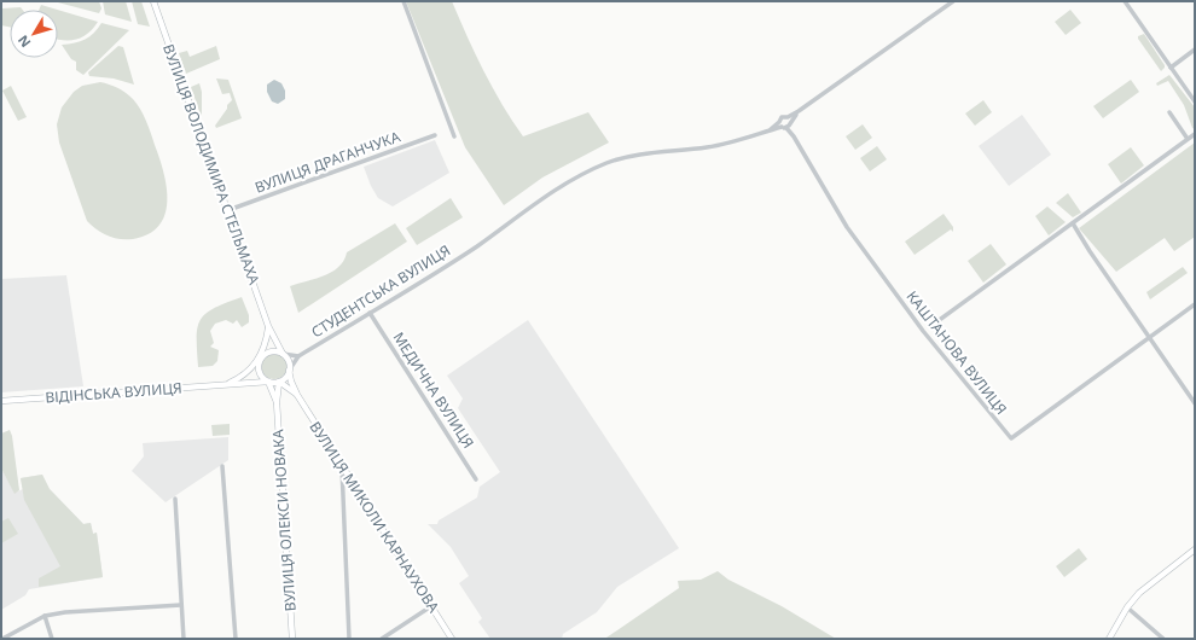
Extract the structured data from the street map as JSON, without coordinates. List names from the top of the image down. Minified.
{"streets":{"main road":["ВУЛИЦЯ ВОЛОДИМИРА СТЕЛЬМАХА","ВІДІНСЬКА ВУЛИЦЯ","ВУЛИЦЯ МИКОЛИ КАРНАУХОВА","ВУЛИЦЯ ОЛЕКСИ НОВАКА"],"street":["ВУЛИЦЯ ДРАГАНЧУКА","СТУДЕНТСЬКА ВУЛИЦЯ","КАШТАНОВА ВУЛИЦЯ","МЕДИЧНА ВУЛИЦЯ"]},"crossings":[["ВУЛИЦЯ ДРАГАНЧУКА","ВУЛИЦЯ ВОЛОДИМИРА СТЕЛЬМАХА"],["ВУЛИЦЯ ВОЛОДИМИРА СТЕЛЬМАХА","ВІДІНСЬКА ВУЛИЦЯ"],["ВУЛИЦЯ ВОЛОДИМИРА СТЕЛЬМАХА","ВУЛИЦЯ МИКОЛИ КАРНАУХОВА"],["ВУЛИЦЯ ВОЛОДИМИРА СТЕЛЬМАХА","ВУЛИЦЯ ОЛЕКСИ НОВАКА"],["СТУДЕНТСЬКА ВУЛИЦЯ","КАШТАНОВА ВУЛИЦЯ"],["СТУДЕНТСЬКА ВУЛИЦЯ","МЕДИЧНА ВУЛИЦЯ"],["ВІДІНСЬКА ВУЛИЦЯ","ВУЛИЦЯ МИКОЛИ КАРНАУХОВА"],["ВІДІНСЬКА ВУЛИЦЯ","ВУЛИЦЯ ОЛЕКСИ НОВАКА"],["ВУЛИЦЯ МИКОЛИ КАРНАУХОВА","ВУЛИЦЯ ОЛЕКСИ НОВАКА"]],"north":"bottom left"}
